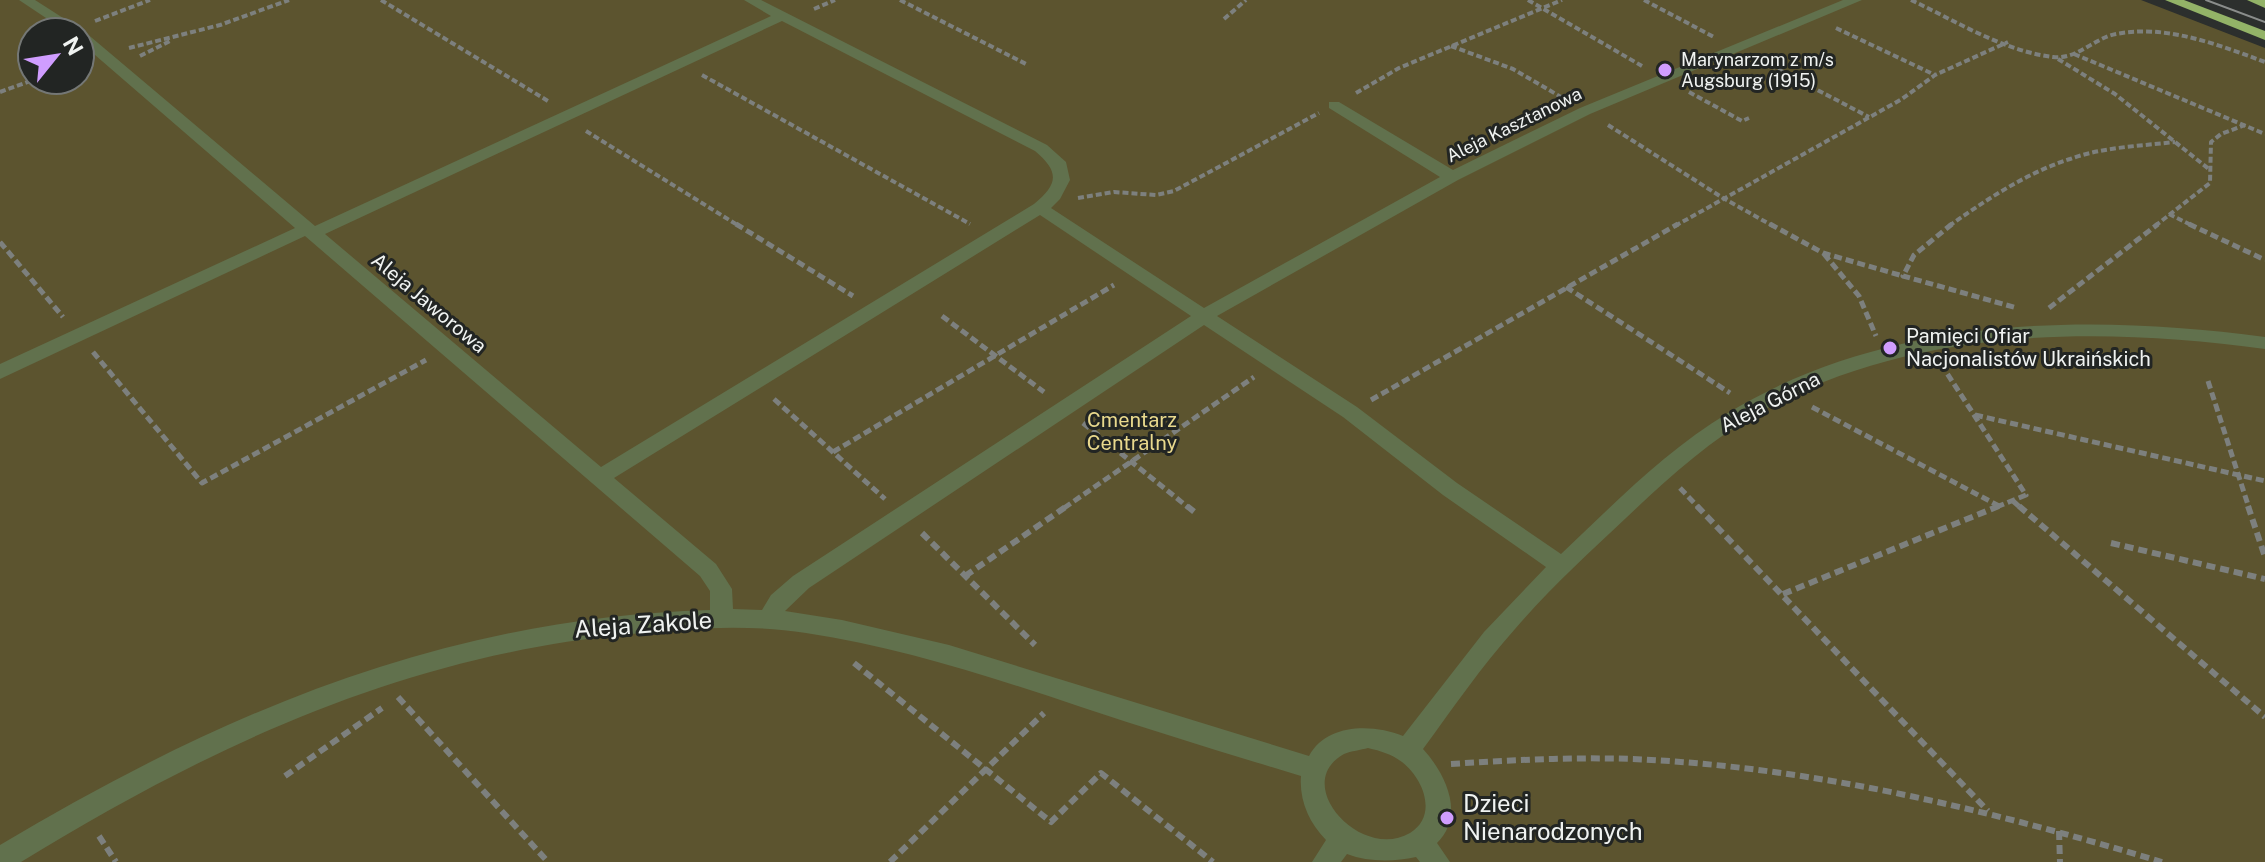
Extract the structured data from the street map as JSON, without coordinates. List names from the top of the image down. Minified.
{"streets":{"street":["Aleja Kasztanowa","Aleja Jaworowa","Aleja Górna","Aleja Zakole"]},"crossings":[["Aleja Kasztanowa","Aleja Zakole"],["Aleja Jaworowa","Aleja Zakole"],["Aleja Górna","Aleja Zakole"]],"parks":["Cmentarz Centralny"],"places":["Marynarzom z m/s Augsburg (1915)","Pamięci Ofiar Nacjonalistów Ukraińskich","Dzieci Nienarodzonych"],"north":"top right"}
